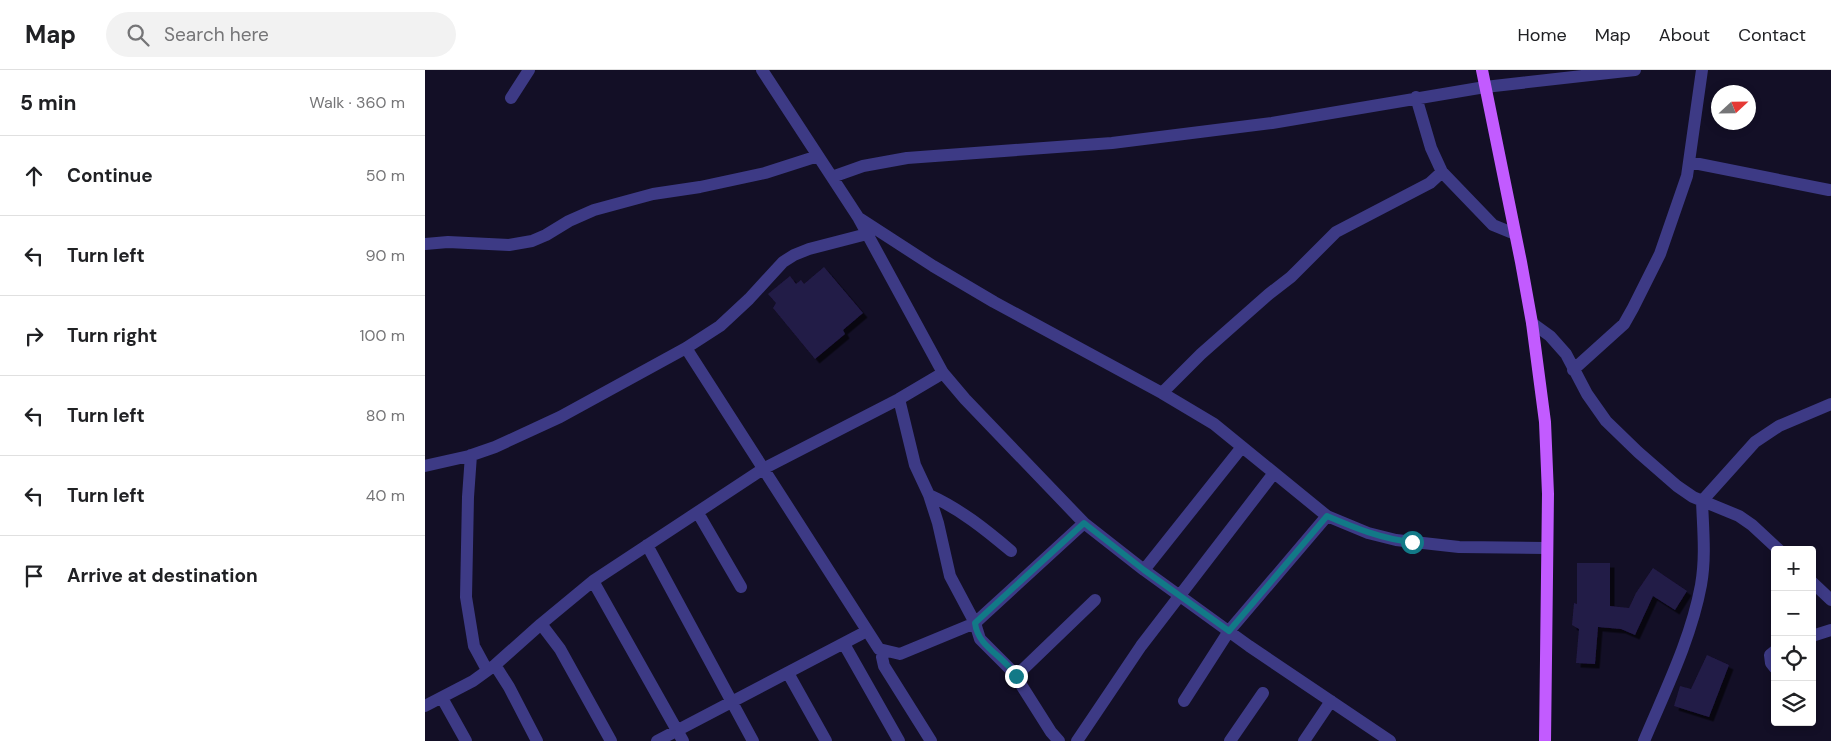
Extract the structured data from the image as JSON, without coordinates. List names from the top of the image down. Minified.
{"north":"right","page":{"header":"Map","search":"Search here","nav":["Home","Map","About","Contact"],"heading":["5 min","Walk · 360 m"],"list":[["Continue","50 m"],["Turn left","90 m"],["Turn right","100 m"],["Turn left","80 m"],["Turn left","40 m"],"Arrive at destination"],"map_buttons":["+","−"]}}
